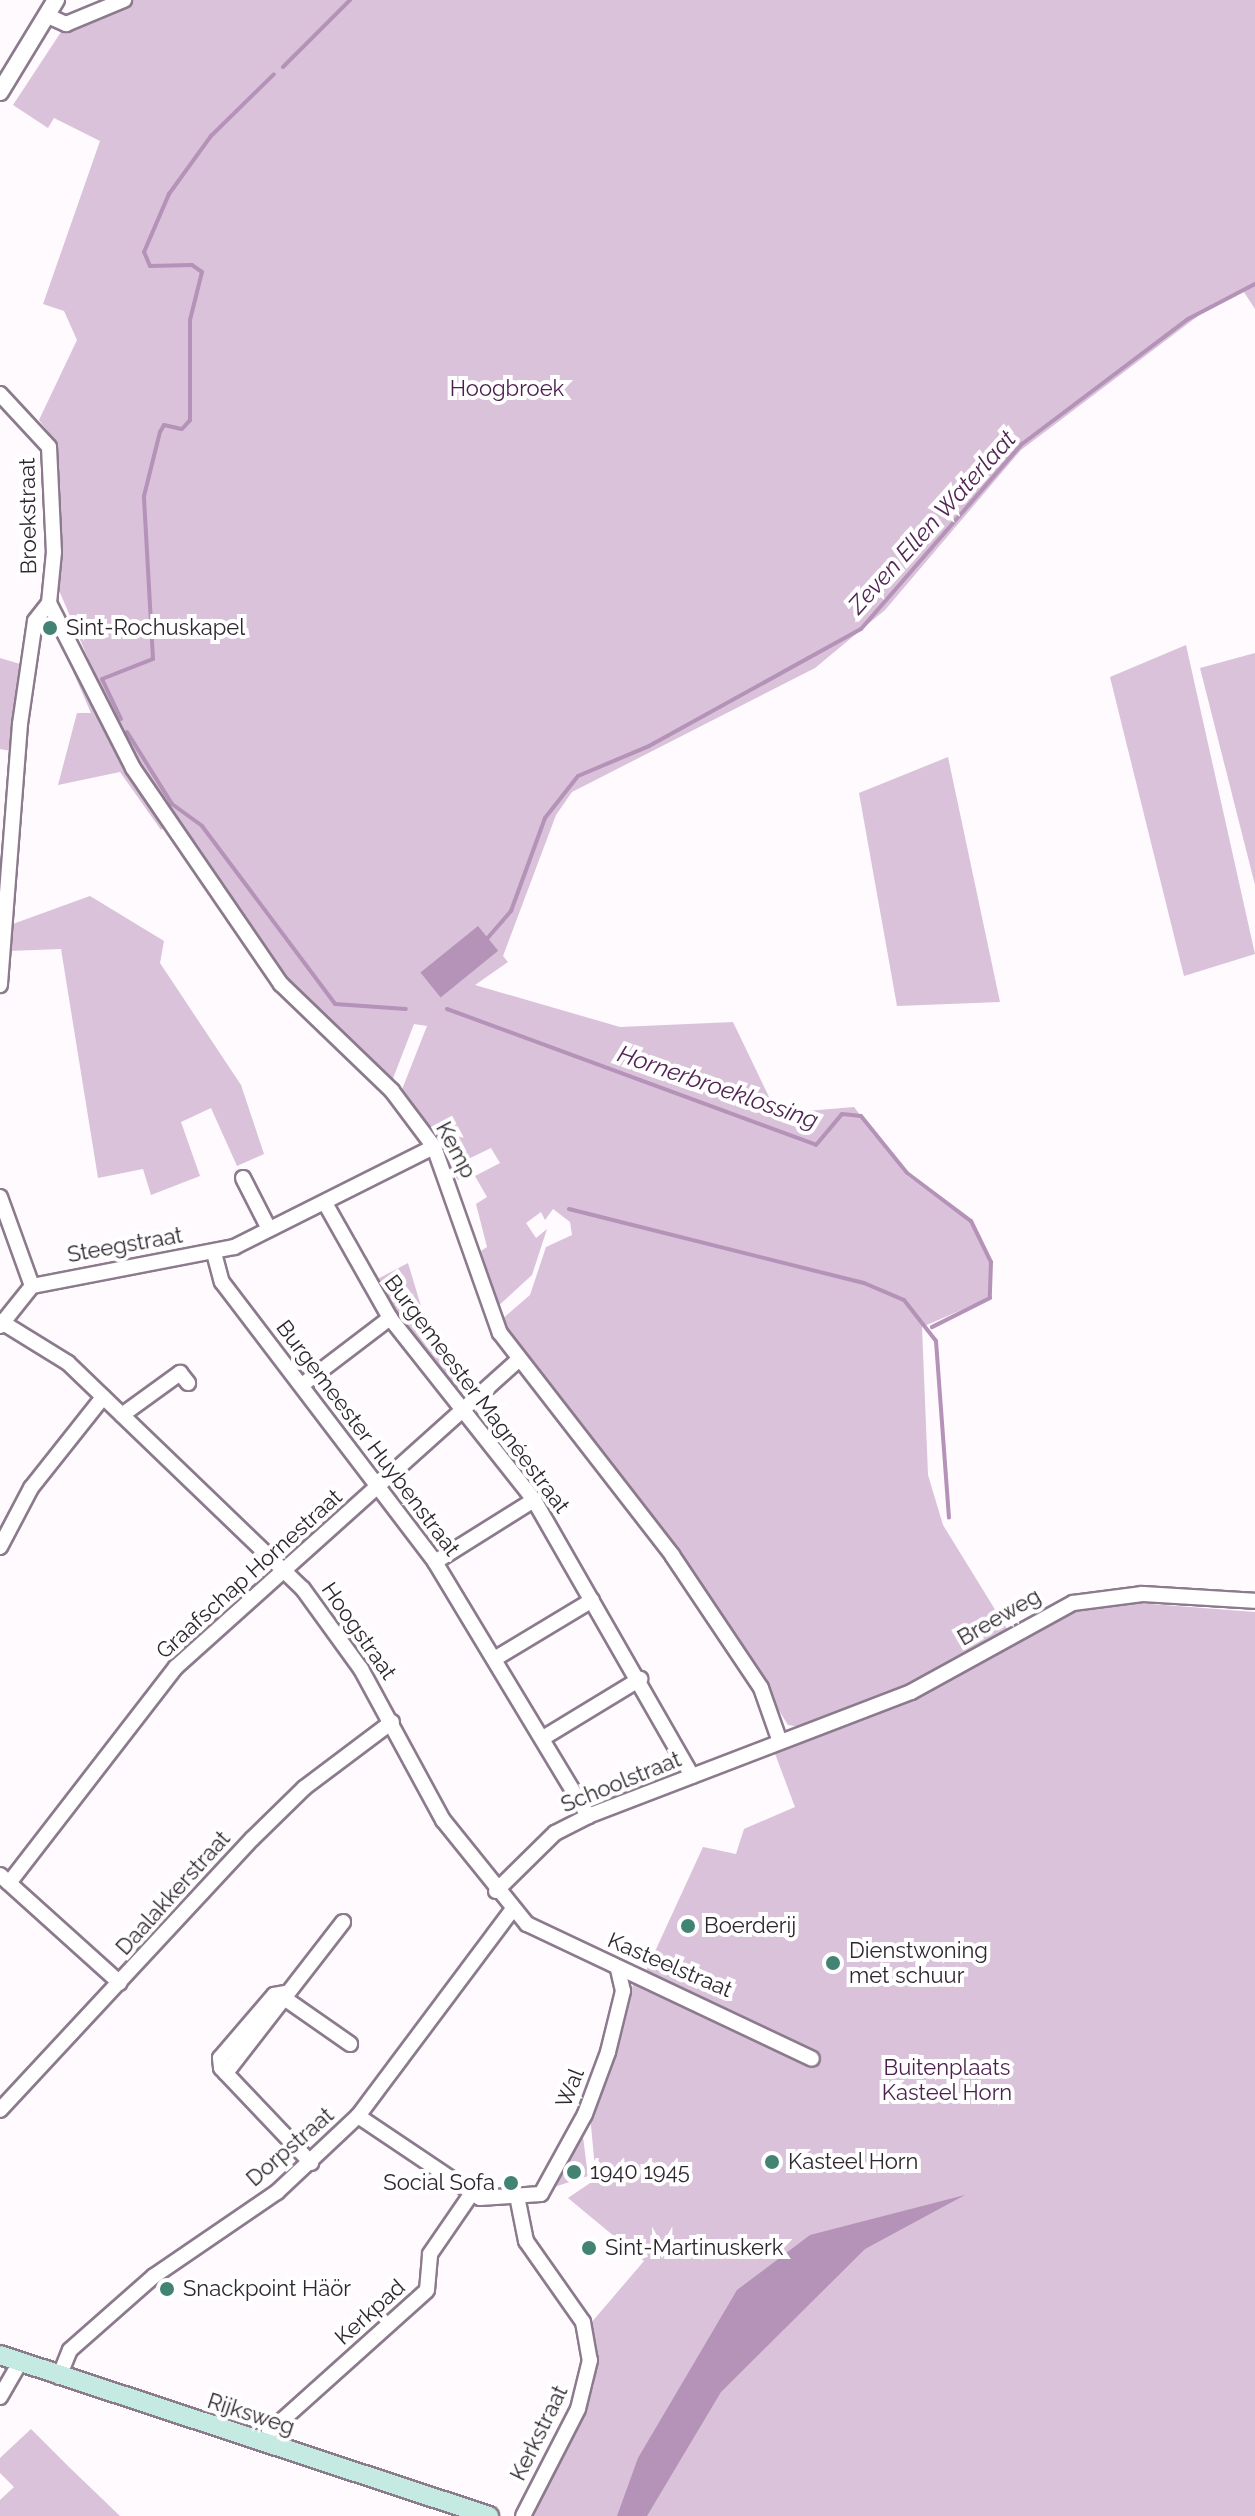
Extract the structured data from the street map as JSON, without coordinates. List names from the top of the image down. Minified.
{"streets":{"main road":["Rijksweg"],"street":["Broekstraat","Kemp","Steegstraat","Burgemeester Magnéestraat","Burgemeester Huybenstraat","Graafschap Hornestraat","Breeweg","Hoogstraat","Schoolstraat","Daalakkerstraat","Kasteelstraat","Wal","Dorpstraat","Kerkpad","Kerkstraat"]},"crossings":[["Broekstraat","Kemp"],["Kemp","Steegstraat"],["Kemp","Graafschap Hornestraat"],["Kemp","Breeweg"],["Kemp","Schoolstraat"],["Steegstraat","Burgemeester Magnéestraat"],["Steegstraat","Burgemeester Huybenstraat"],["Burgemeester Magnéestraat","Graafschap Hornestraat"],["Burgemeester Magnéestraat","Schoolstraat"],["Burgemeester Huybenstraat","Graafschap Hornestraat"],["Burgemeester Huybenstraat","Schoolstraat"],["Graafschap Hornestraat","Hoogstraat"],["Breeweg","Schoolstraat"],["Hoogstraat","Schoolstraat"],["Hoogstraat","Daalakkerstraat"],["Hoogstraat","Kasteelstraat"],["Hoogstraat","Dorpstraat"],["Kasteelstraat","Wal"],["Kasteelstraat","Dorpstraat"],["Wal","Kerkstraat"],["Dorpstraat","Rijksweg"],["Kerkpad","Rijksweg"]],"water":["Zeven Ellen Waterlaat","Hornerbroeklossing"],"parks":["Hoogbroek","Buitenplaats Kasteel Horn"],"places":["Sint-Rochuskapel","Boerderij","Dienstwoning met schuur","Kasteel Horn","1940 1945","Social Sofa","Sint-Martinuskerk","Snackpoint Häör"]}
